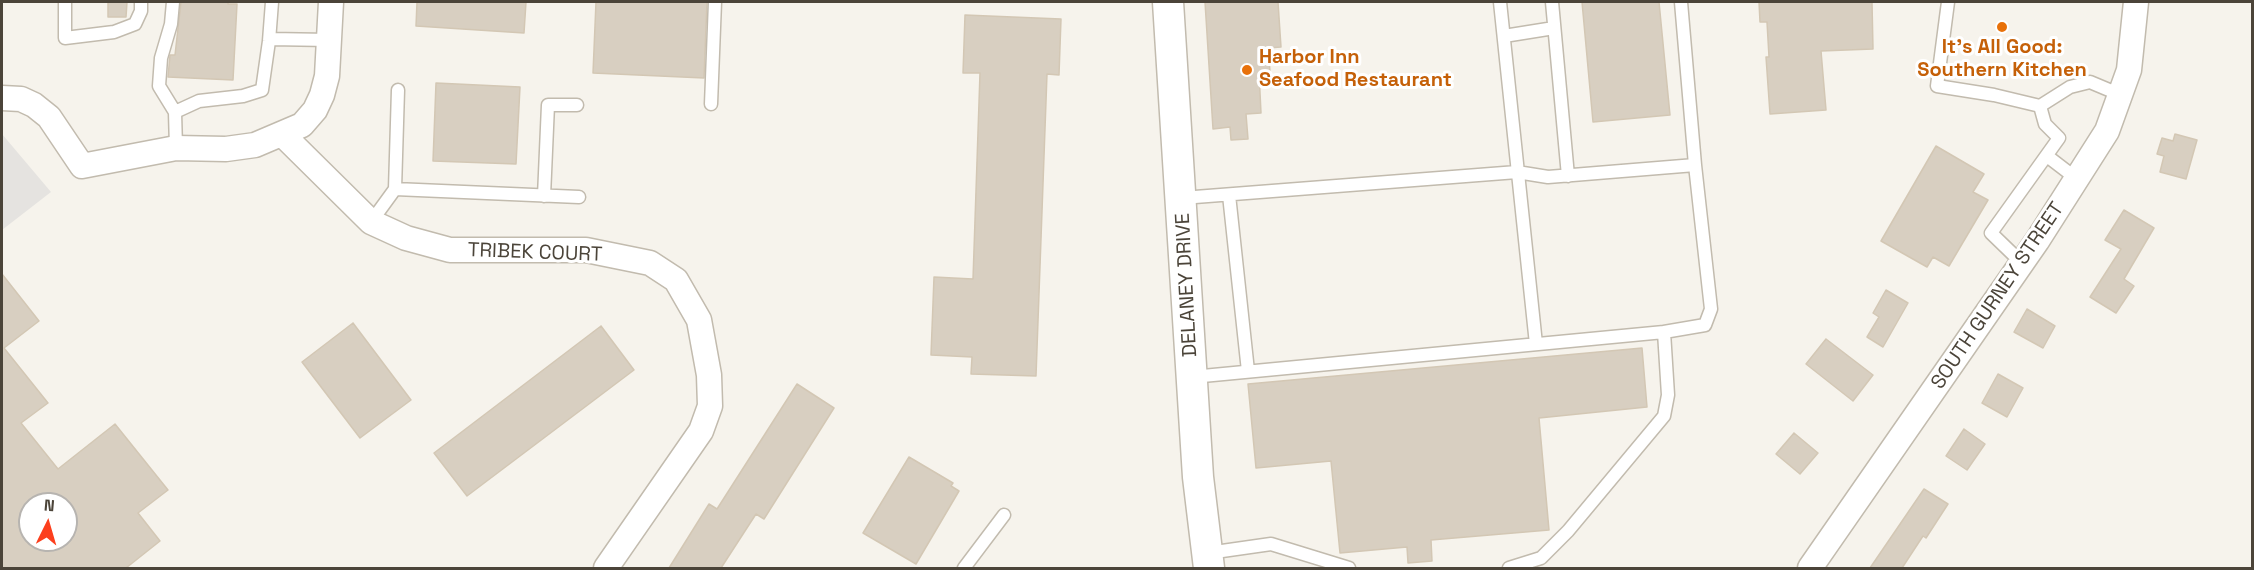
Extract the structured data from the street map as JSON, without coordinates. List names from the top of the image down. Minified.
{"streets":{"street":["TRIBEK COURT","DELANEY DRIVE","SOUTH GURNEY STREET"]},"places":["It's All Good: Southern Kitchen","Harbor Inn Seafood Restaurant"],"north":"top"}
